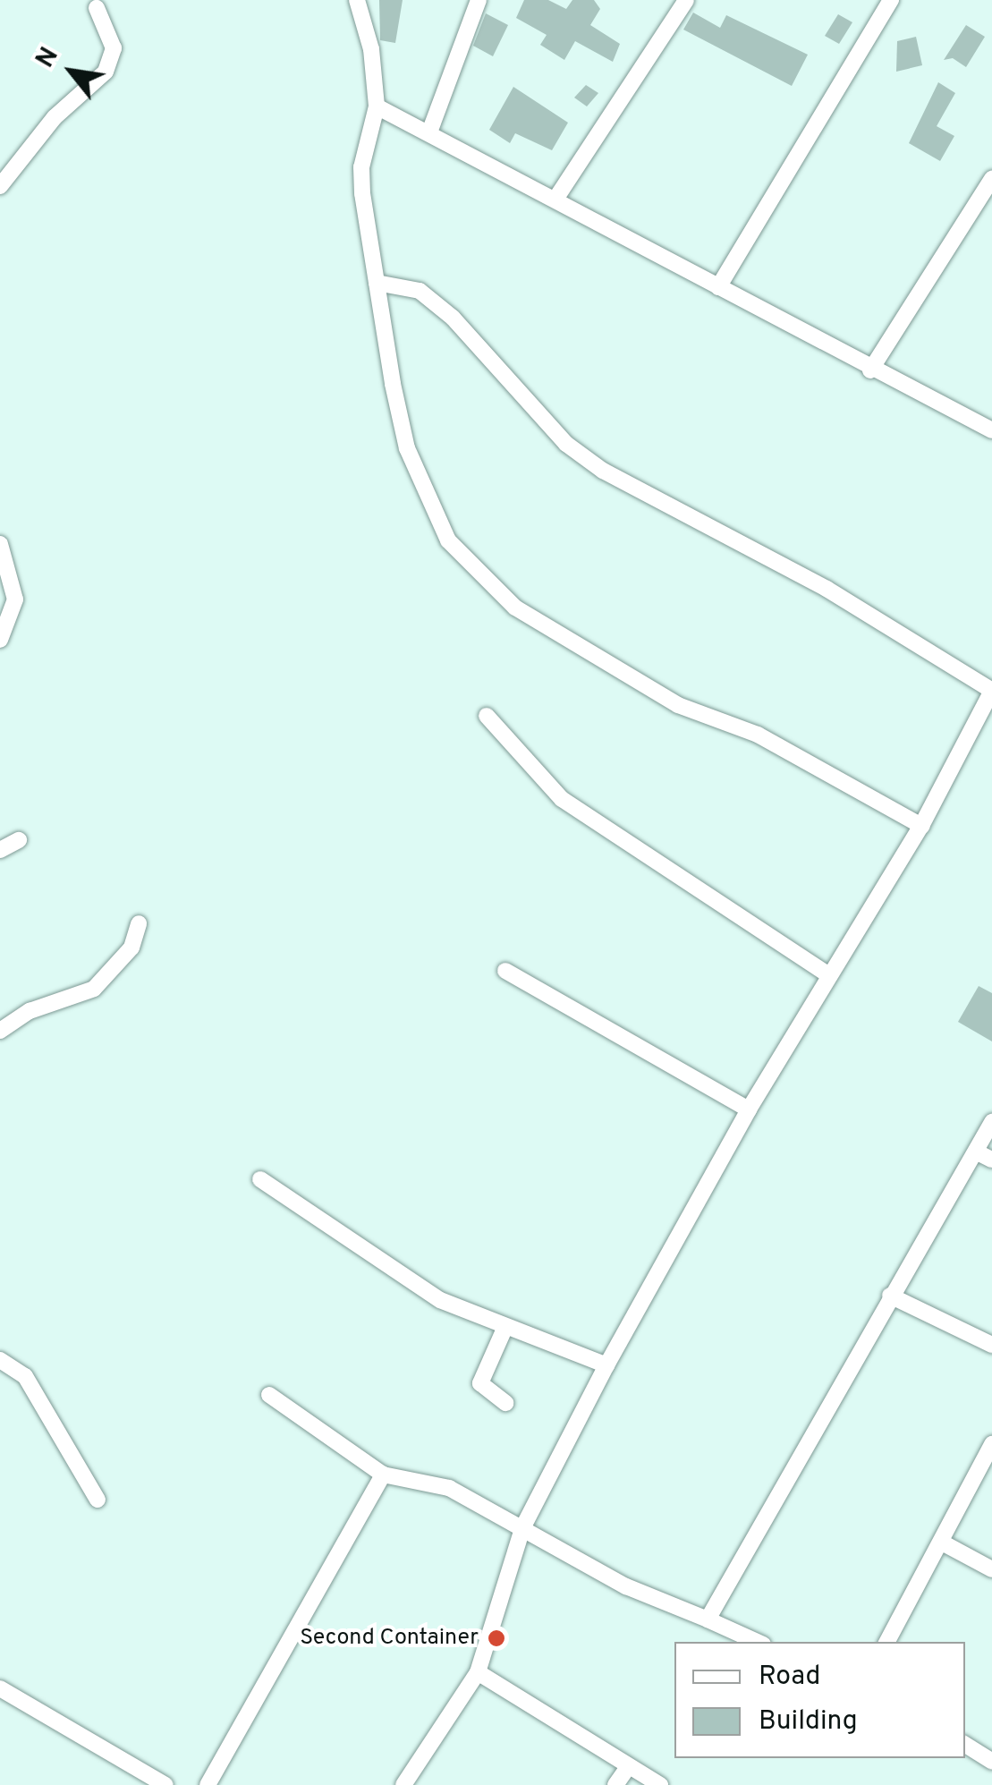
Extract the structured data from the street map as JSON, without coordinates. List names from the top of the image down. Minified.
{"places":["Second Container"],"legend":["Road","Building"],"north":"top left"}
